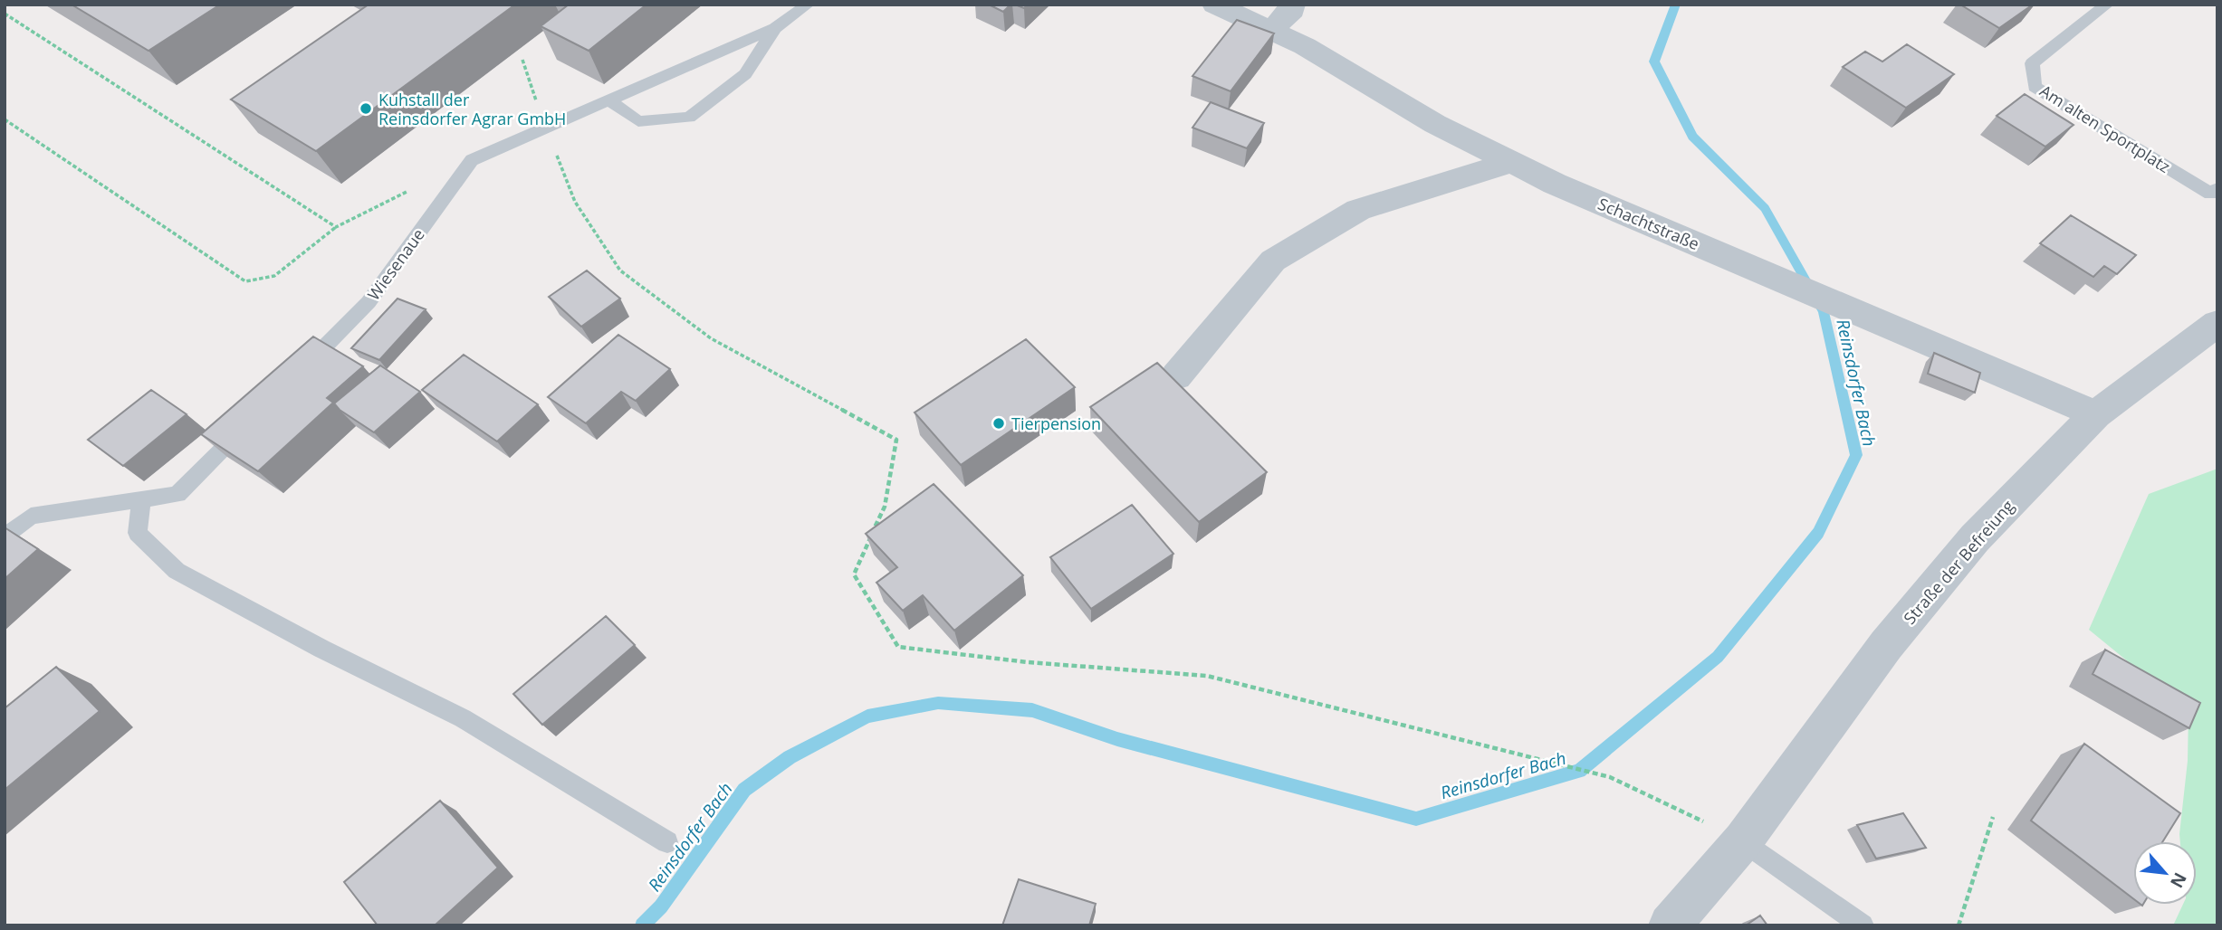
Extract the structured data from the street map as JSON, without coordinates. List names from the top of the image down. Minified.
{"streets":{"street":["Schachtstraße","Straße der Befreiung"],"lane":["Am alten Sportplatz","Wiesenaue"]},"crossings":[["Schachtstraße","Straße der Befreiung"]],"water":["Reinsdorfer Bach"],"places":["Kuhstall der Reinsdorfer Agrar GmbH","Tierpension"],"north":"bottom right"}
